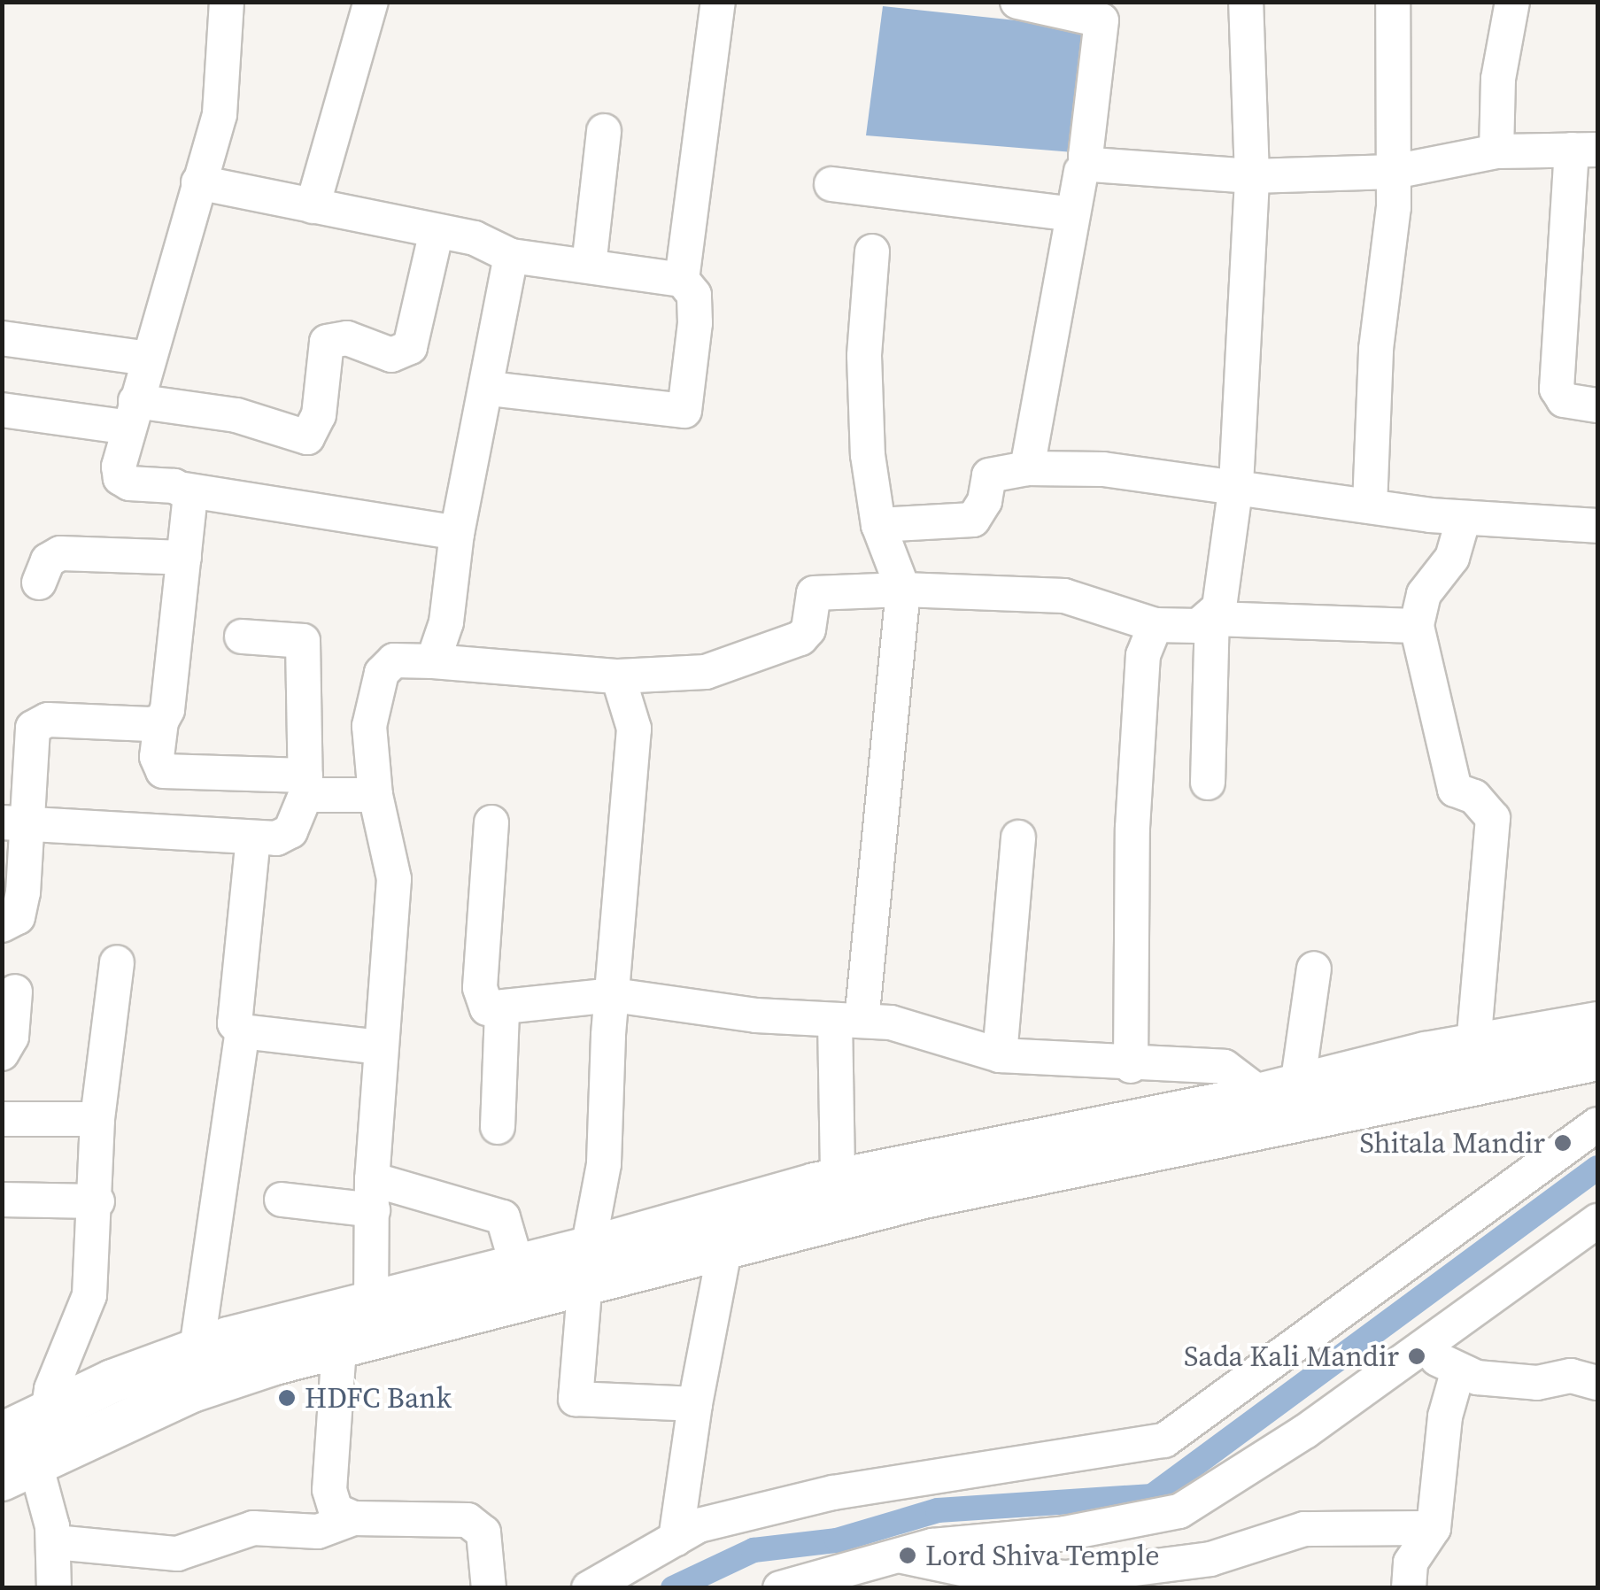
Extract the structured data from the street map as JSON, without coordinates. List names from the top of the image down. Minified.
{"places":["Shitala Mandir","Sada Kali Mandir","HDFC Bank","Lord Shiva Temple"]}
